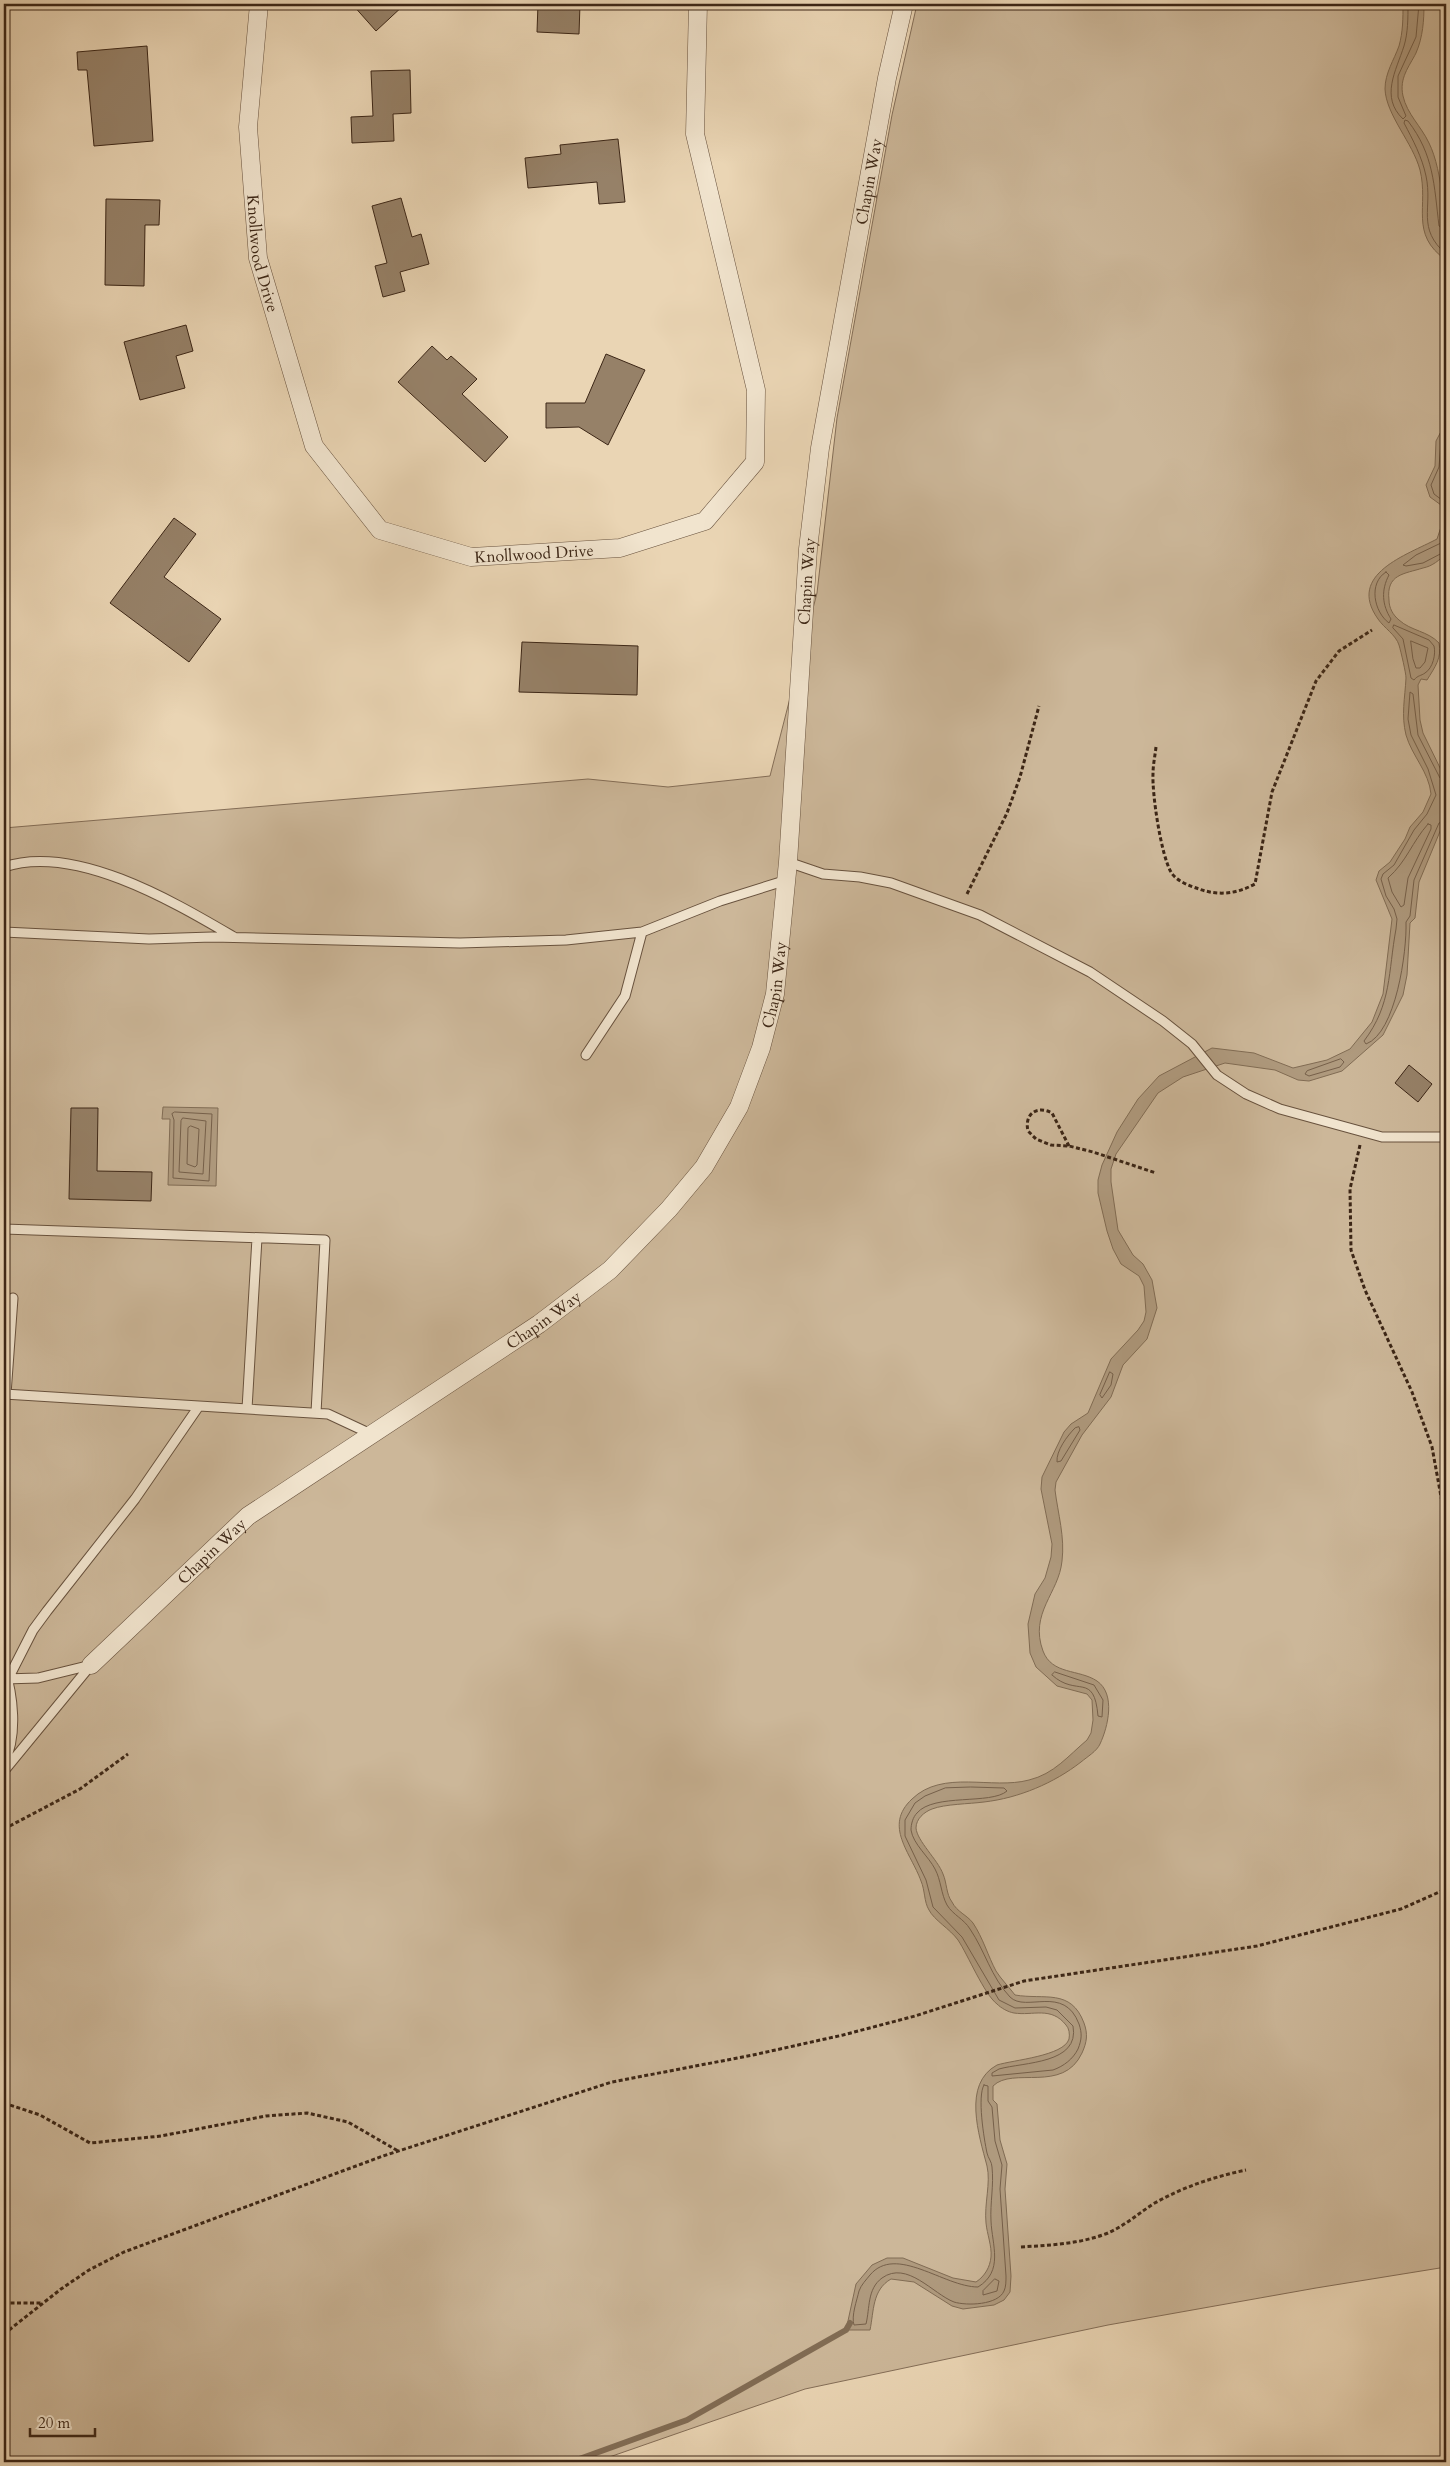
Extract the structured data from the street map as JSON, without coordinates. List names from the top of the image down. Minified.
{"streets":{"street":["Chapin Way","Knollwood Drive"]},"scale_bar":"20 m"}
